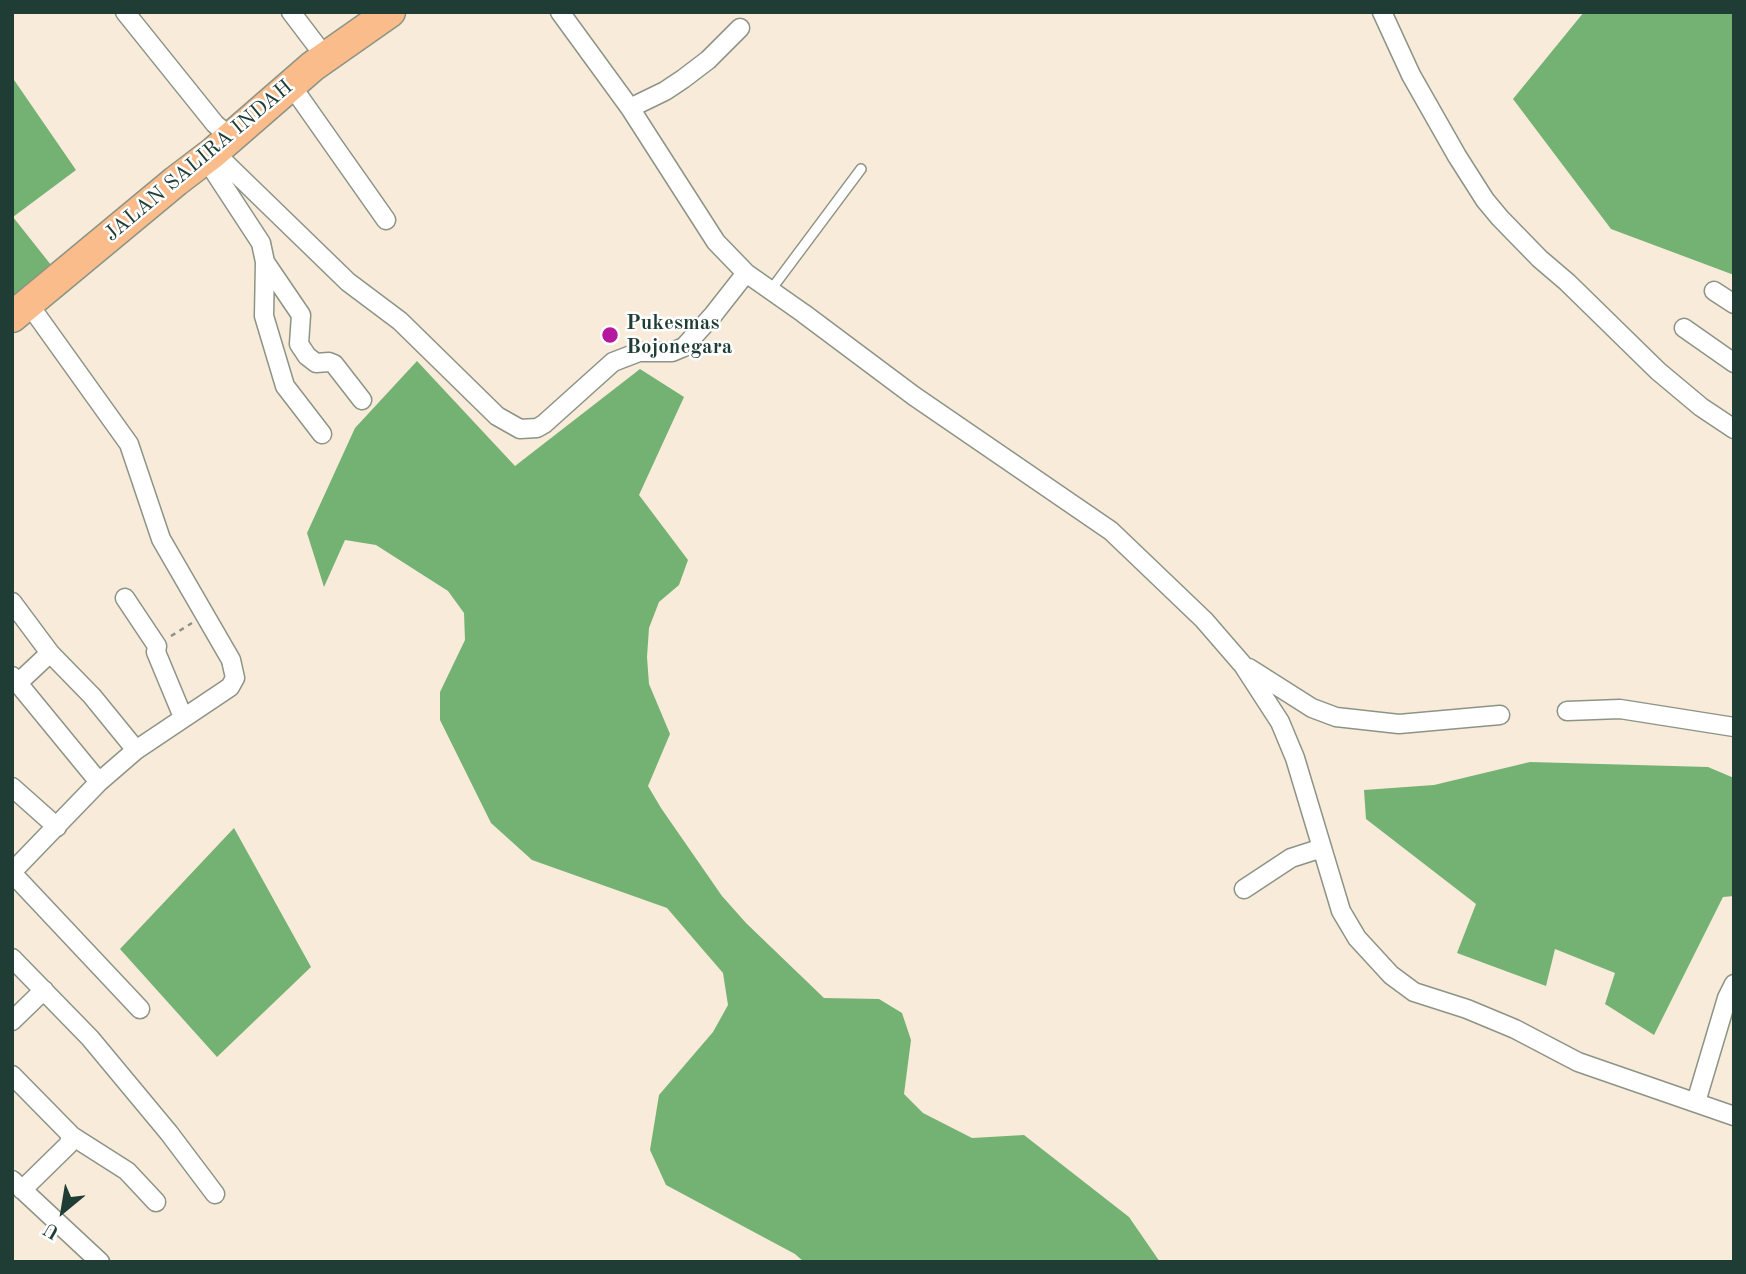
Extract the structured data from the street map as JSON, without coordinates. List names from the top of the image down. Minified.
{"streets":{"highway":["JALAN SALIRA INDAH"]},"places":["Pukesmas Bojonegara"],"north":"bottom left"}
